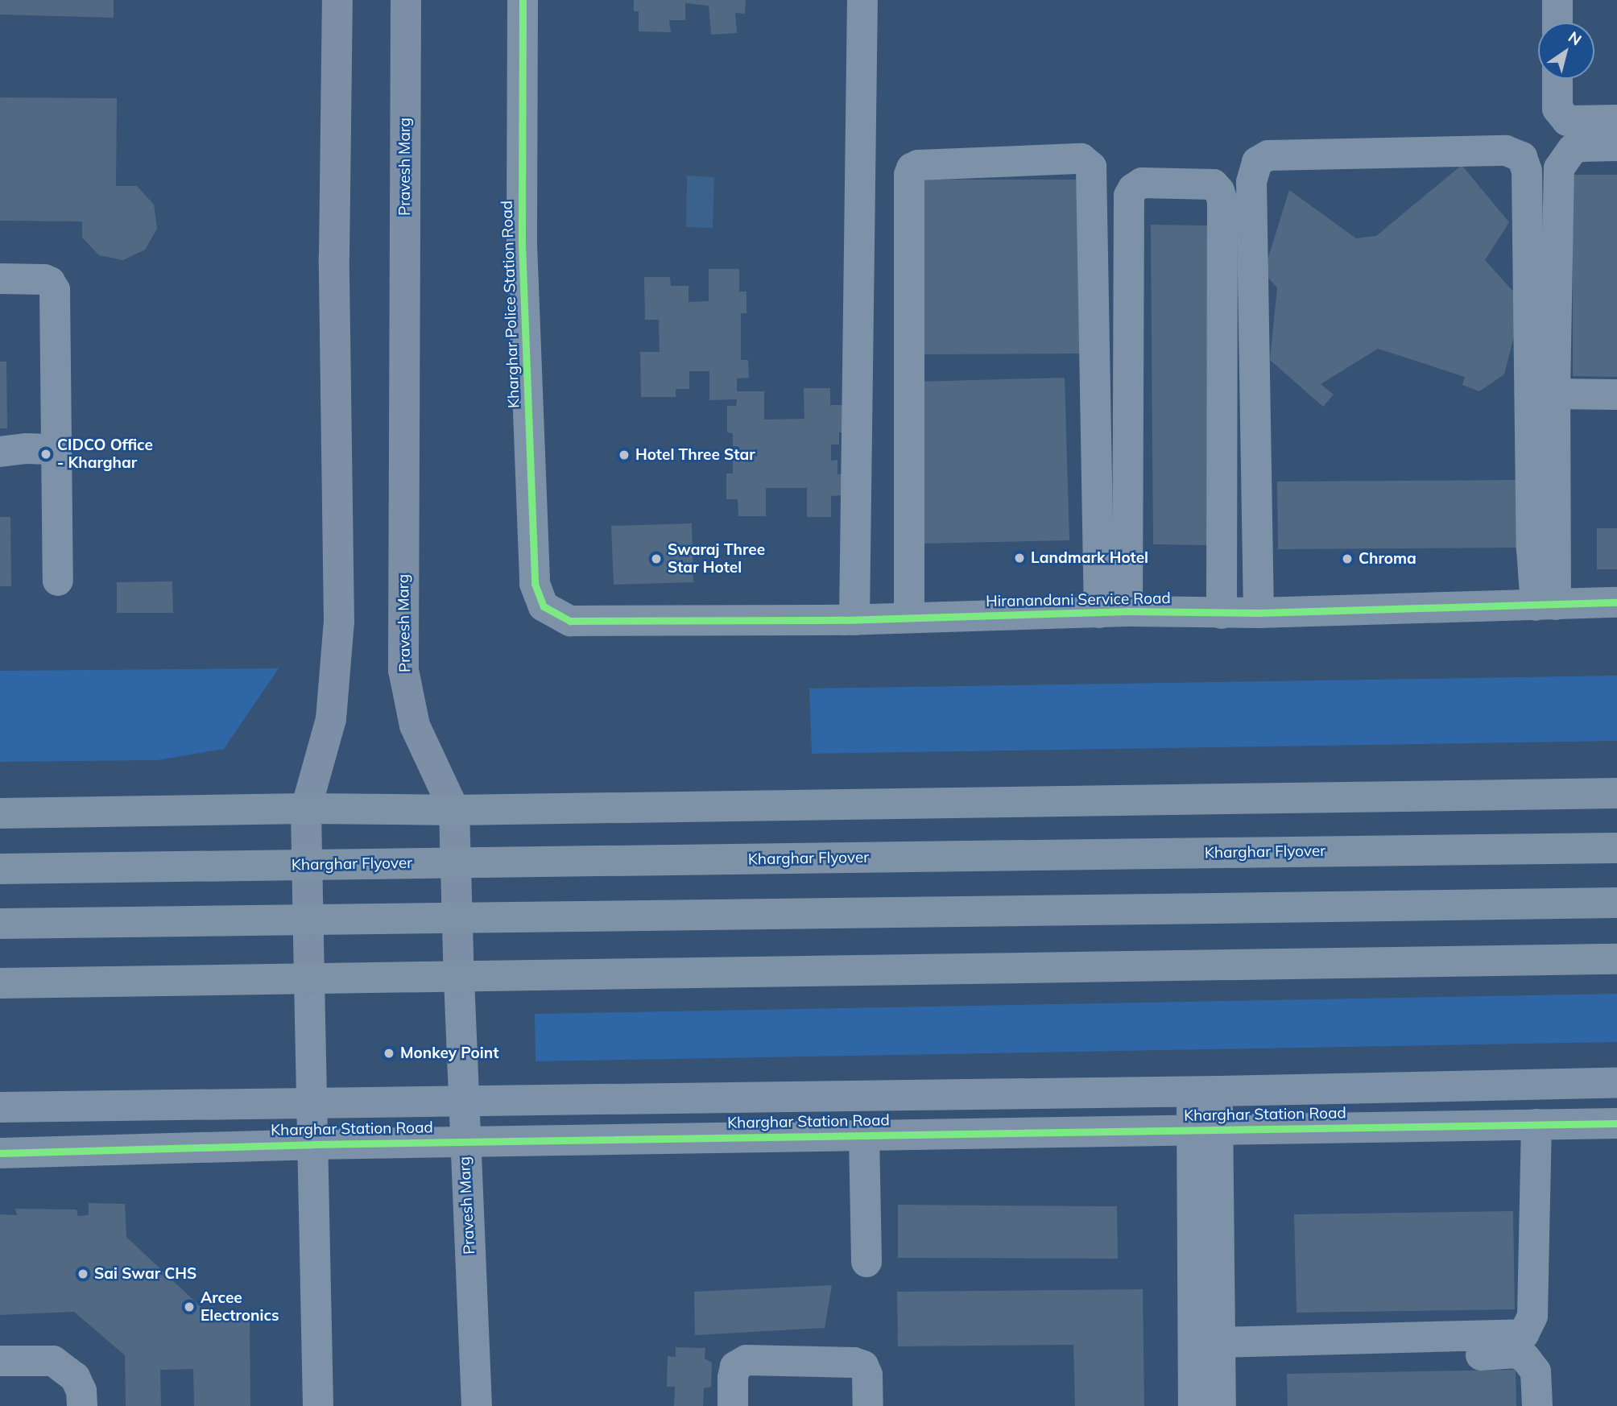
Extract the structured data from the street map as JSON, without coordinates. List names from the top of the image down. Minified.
{"streets":{"highway":["Kharghar Flyover"],"main road":["Pravesh Marg"],"street":["Kharghar Police Station Road","Hiranandani Service Road","Kharghar Station Road"]},"crossings":[["Pravesh Marg","Kharghar Station Road"],["Kharghar Police Station Road","Hiranandani Service Road"]],"places":["CIDCO Office - Kharghar","Hotel Three Star","Landmark Hotel","Swaraj Three Star Hotel","Chroma","Monkey Point","Sai Swar CHS","Arcee Electronics"],"north":"top right"}
